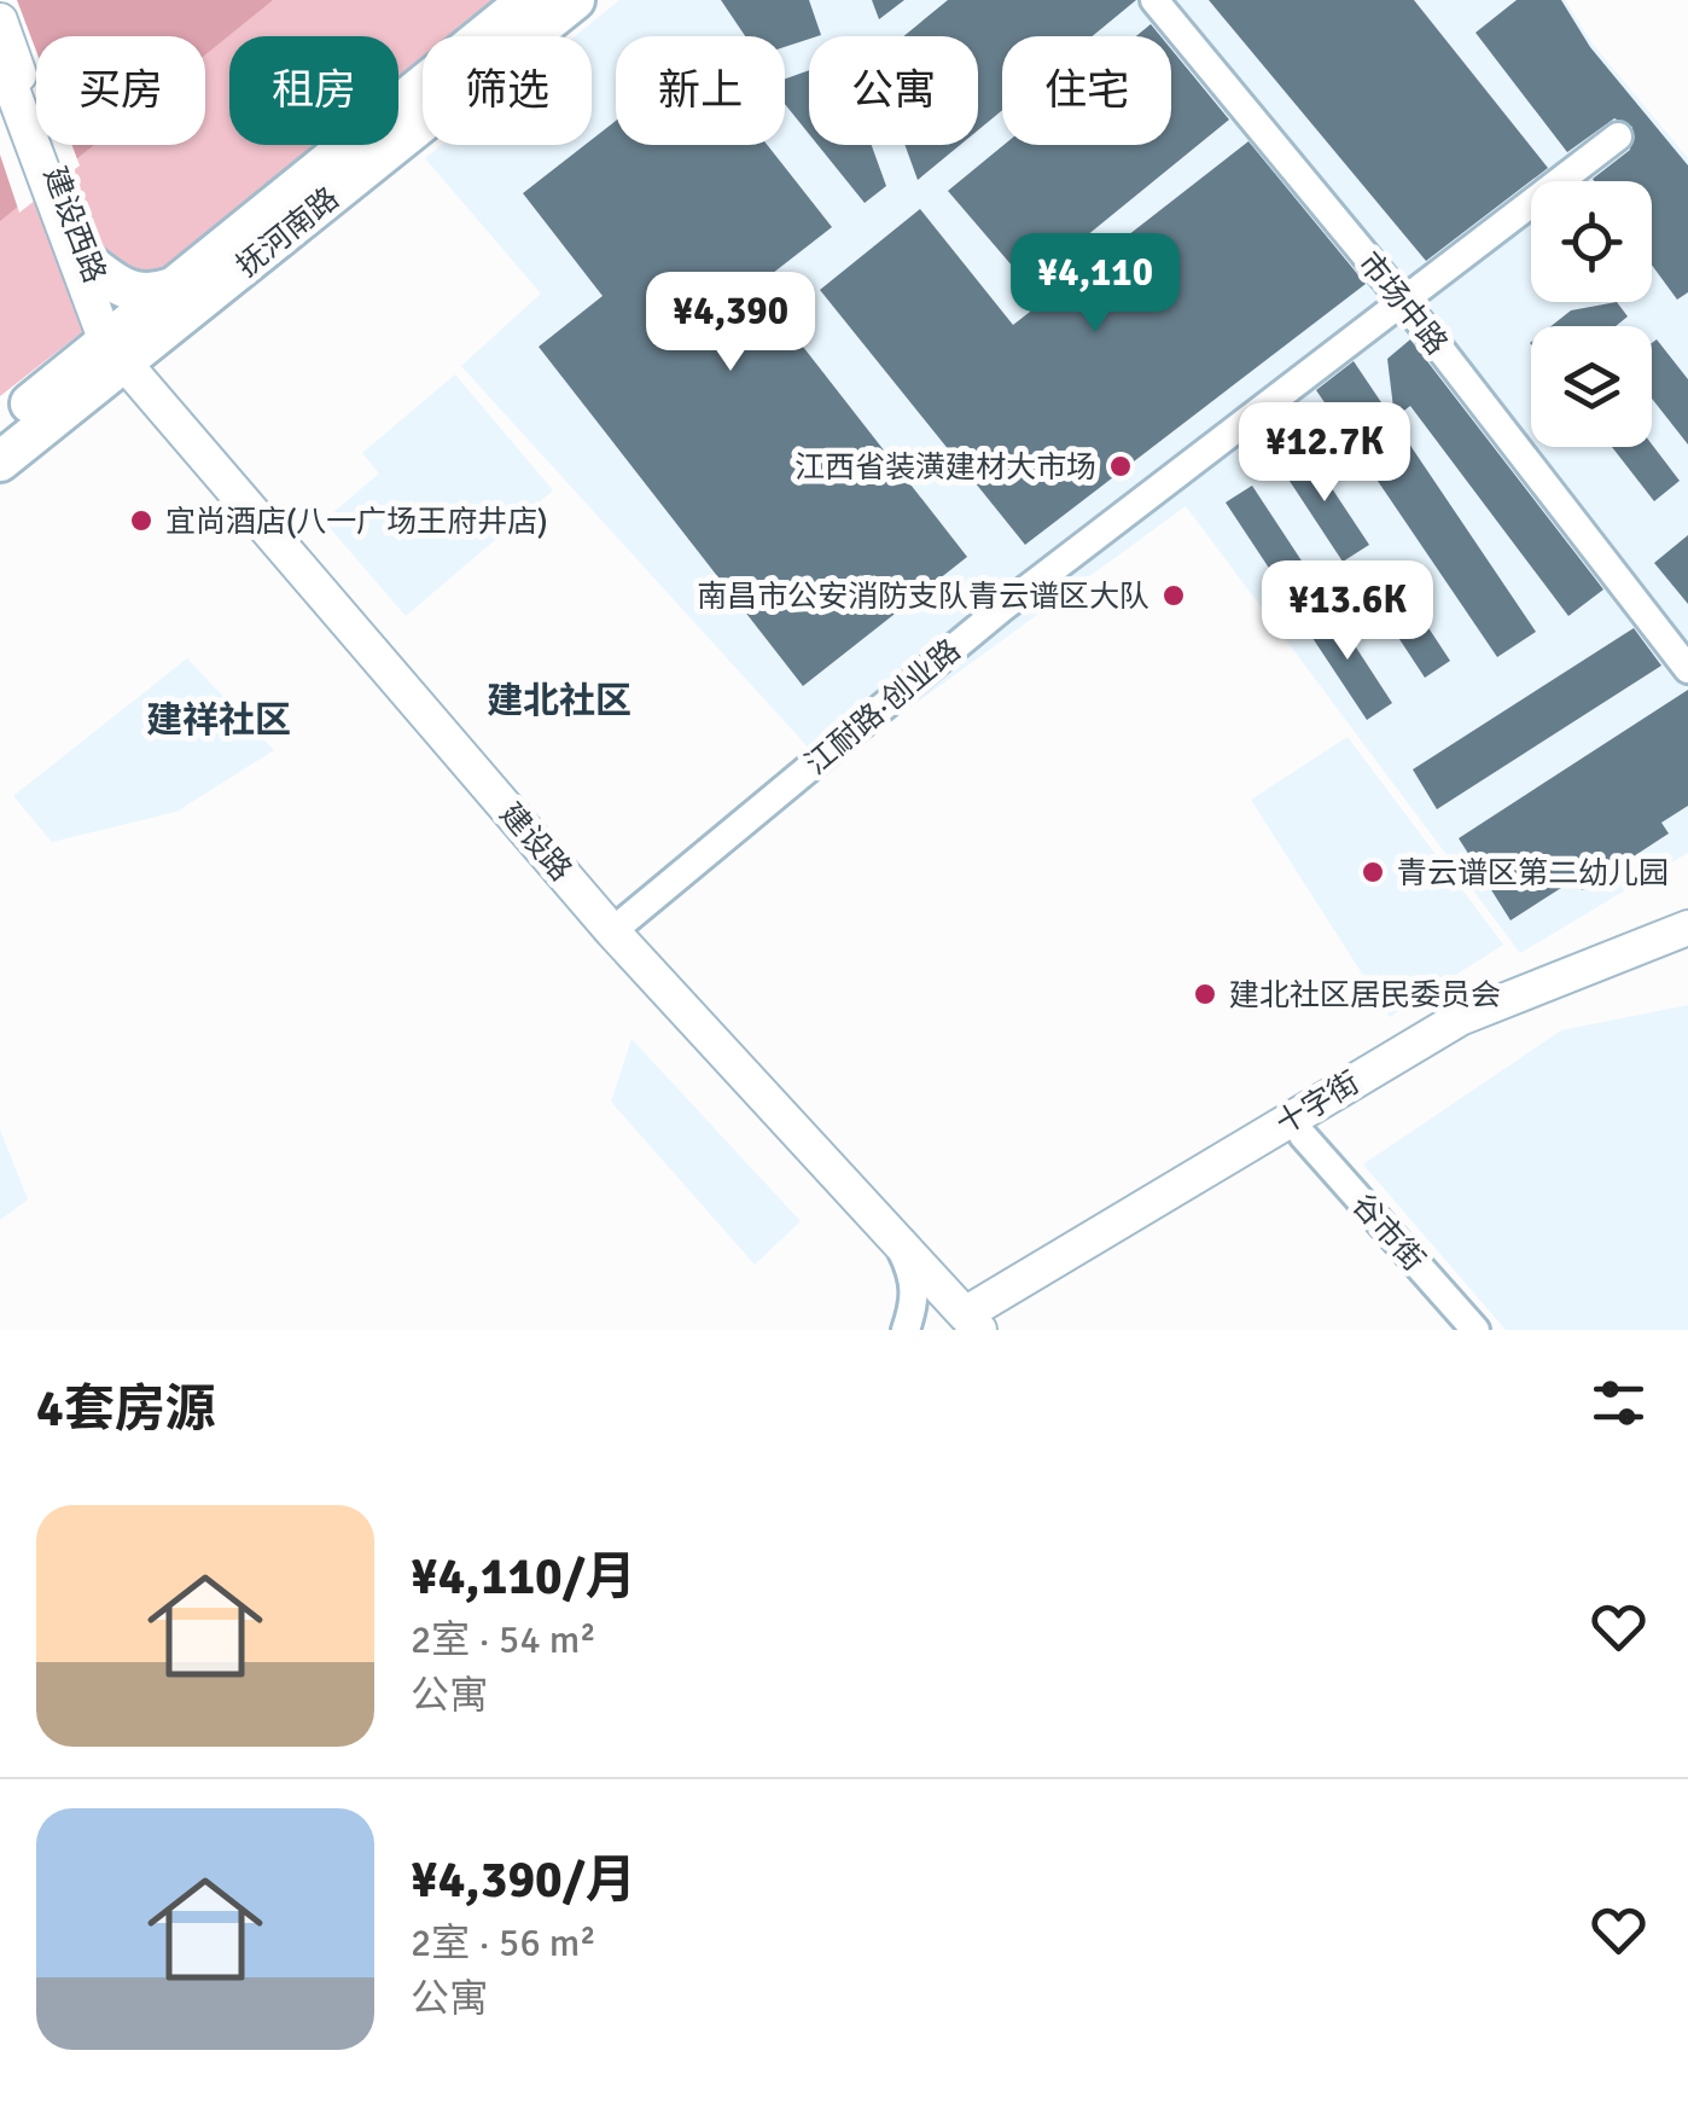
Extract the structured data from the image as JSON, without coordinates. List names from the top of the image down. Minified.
{"streets":{"highway":["抚河南路"],"main road":["建设西路","建设路","十字街"],"street":["市场中路","江耐路·创业路","谷市街"]},"crossings":[["建设西路","抚河南路"],["建设西路","建设路"],["抚河南路","建设路"],["市场中路","江耐路·创业路"],["江耐路·创业路","建设路"],["建设路","十字街"],["十字街","谷市街"]],"districts":["建北社区","建祥社区"],"places":["江西省装潢建材大市场","宜尚酒店(八一广场王府井店)","南昌市公安消防支队青云谱区大队","青云谱区第二幼儿园","建北社区居民委员会"],"page":{"chip":["买房","租房","筛选","新上","公寓","住宅"],"price":["¥4,110","¥4,390","¥12.7K","¥13.6K"],"heading":"4套房源","list":[{"name":"¥4,110/月","note":"2室 · 54 m² · 公寓"},{"name":"¥4,390/月","note":"2室 · 56 m² · 公寓"}]}}
